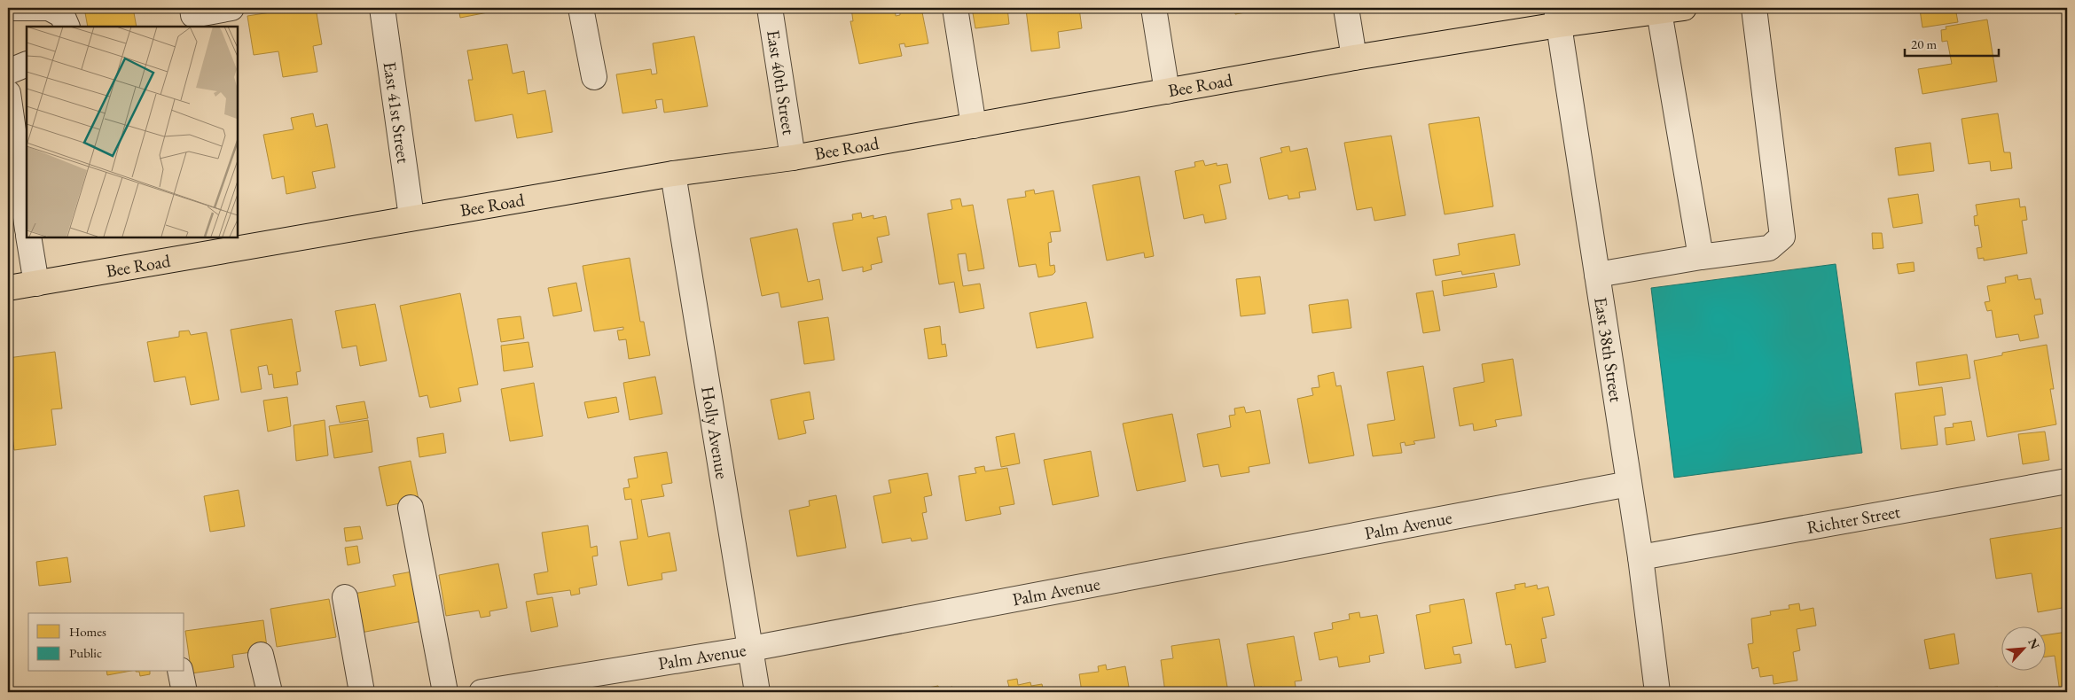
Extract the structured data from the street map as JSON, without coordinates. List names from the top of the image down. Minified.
{"streets":{"main road":["Bee Road"],"street":["East 40th Street","East 41st Street","East 38th Street","Holly Avenue","Richter Street","Palm Avenue"]},"crossings":[["East 40th Street","Bee Road"],["Bee Road","East 41st Street"],["Bee Road","East 38th Street"],["Bee Road","Holly Avenue"],["East 38th Street","Richter Street"],["East 38th Street","Palm Avenue"],["Holly Avenue","Palm Avenue"]],"legend":["Homes","Public"],"scale_bar":"20 m","north":"top right"}
